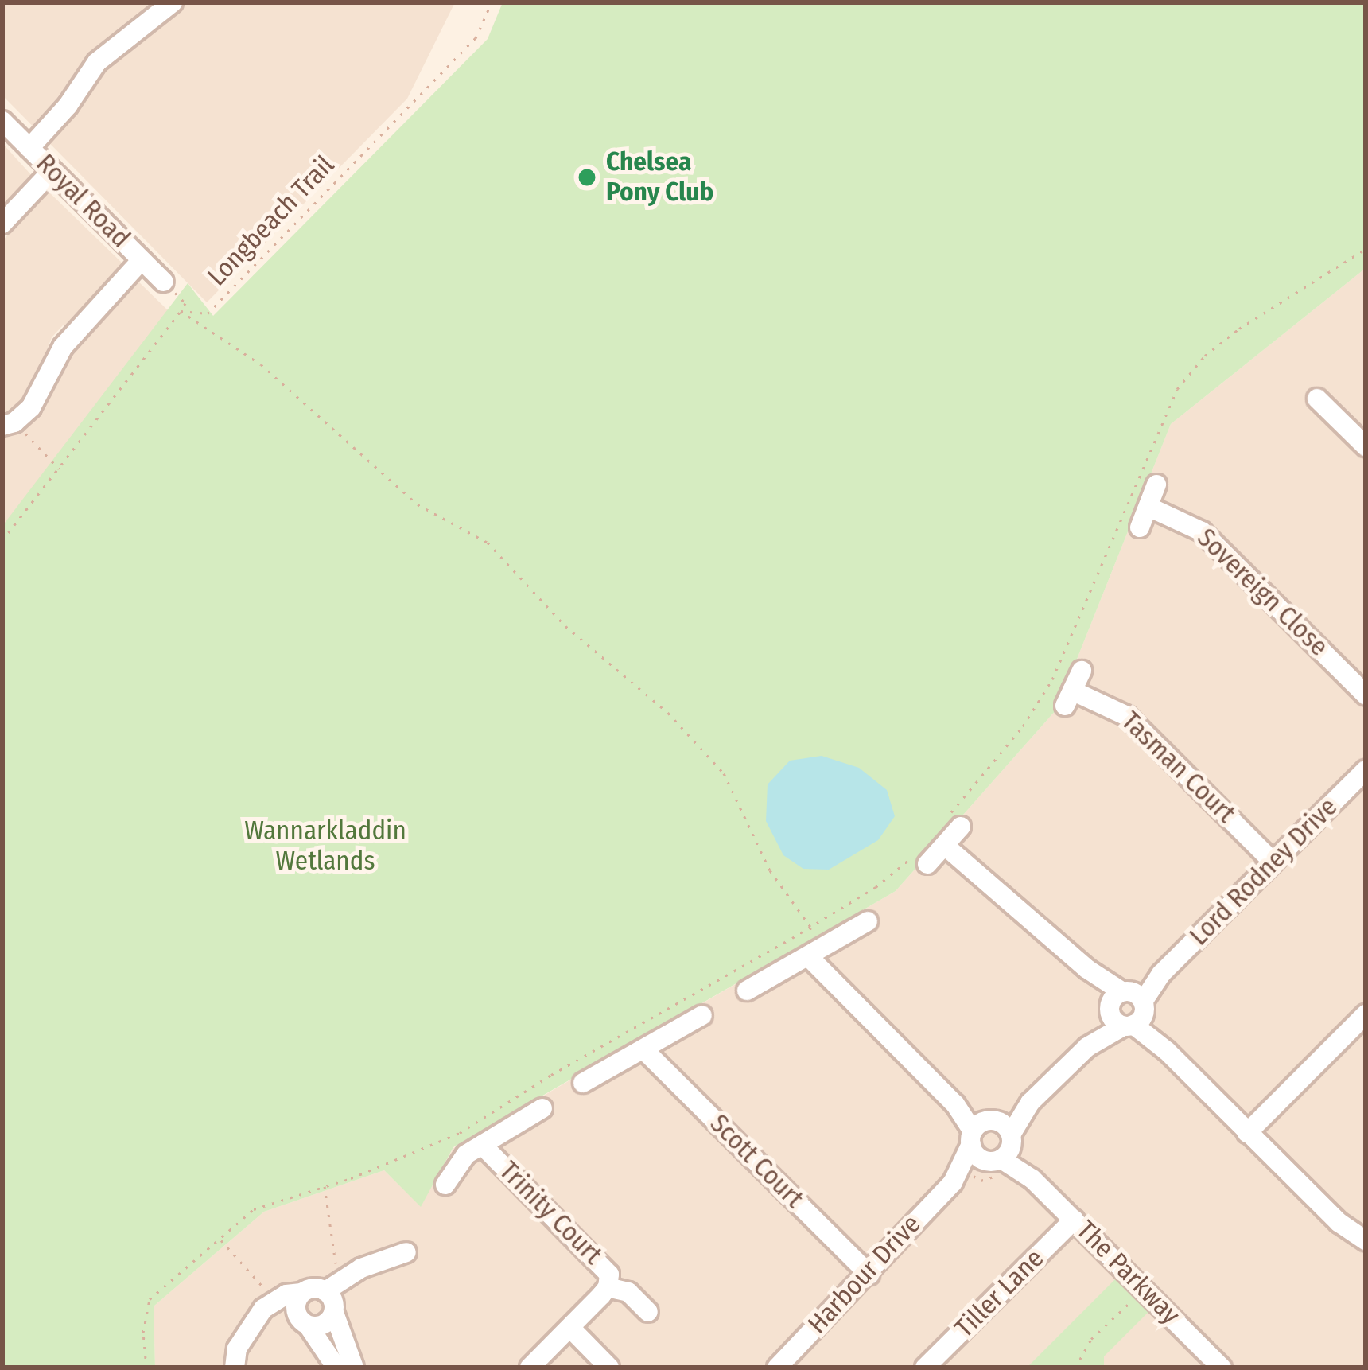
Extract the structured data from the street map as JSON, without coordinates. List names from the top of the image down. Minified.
{"streets":{"street":["Royal Road","Sovereign Close","Tasman Court","Lord Rodney Drive","Scott Court","Trinity Court","The Parkway","Harbour Drive","Tiller Lane"],"path":["Longbeach Trail"]},"crossings":[["Tasman Court","Lord Rodney Drive"],["Lord Rodney Drive","Harbour Drive"],["Scott Court","Harbour Drive"],["The Parkway","Harbour Drive"],["The Parkway","Tiller Lane"]],"parks":["Wannarkladdin Wetlands"],"places":["Chelsea Pony Club"]}
